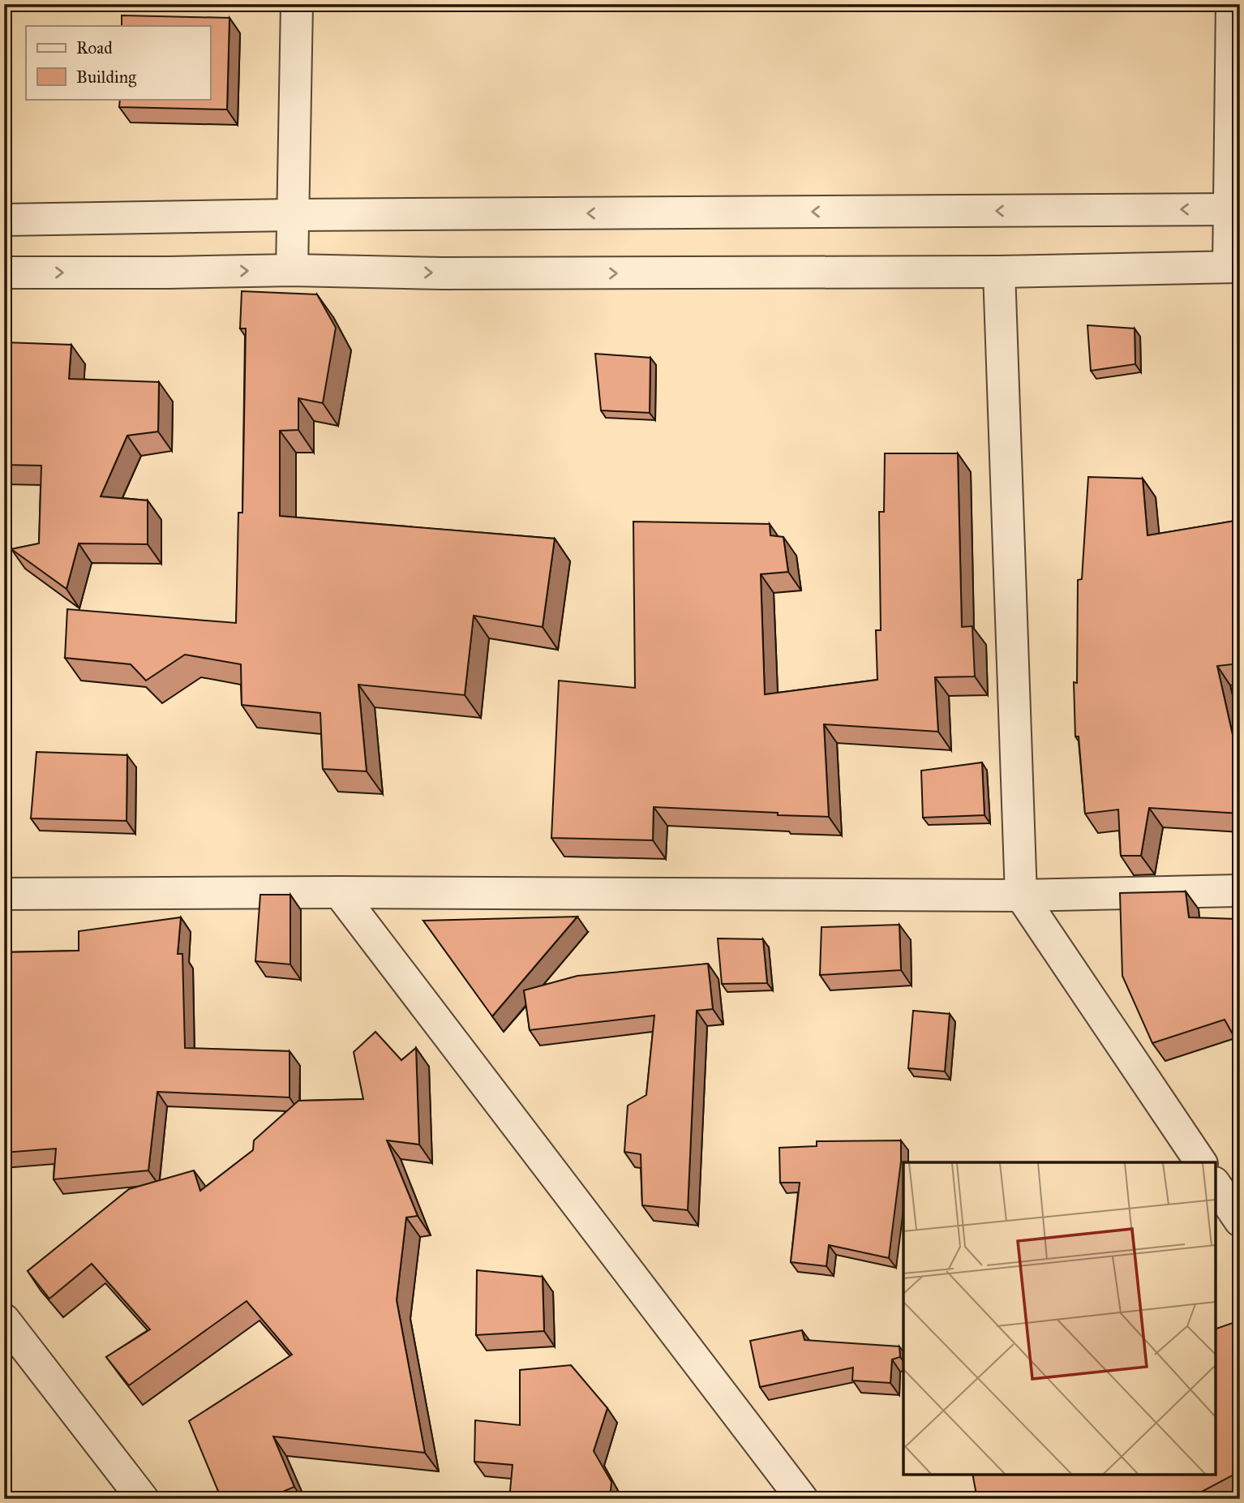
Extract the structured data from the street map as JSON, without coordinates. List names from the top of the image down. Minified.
{"legend":["Road","Building"]}
